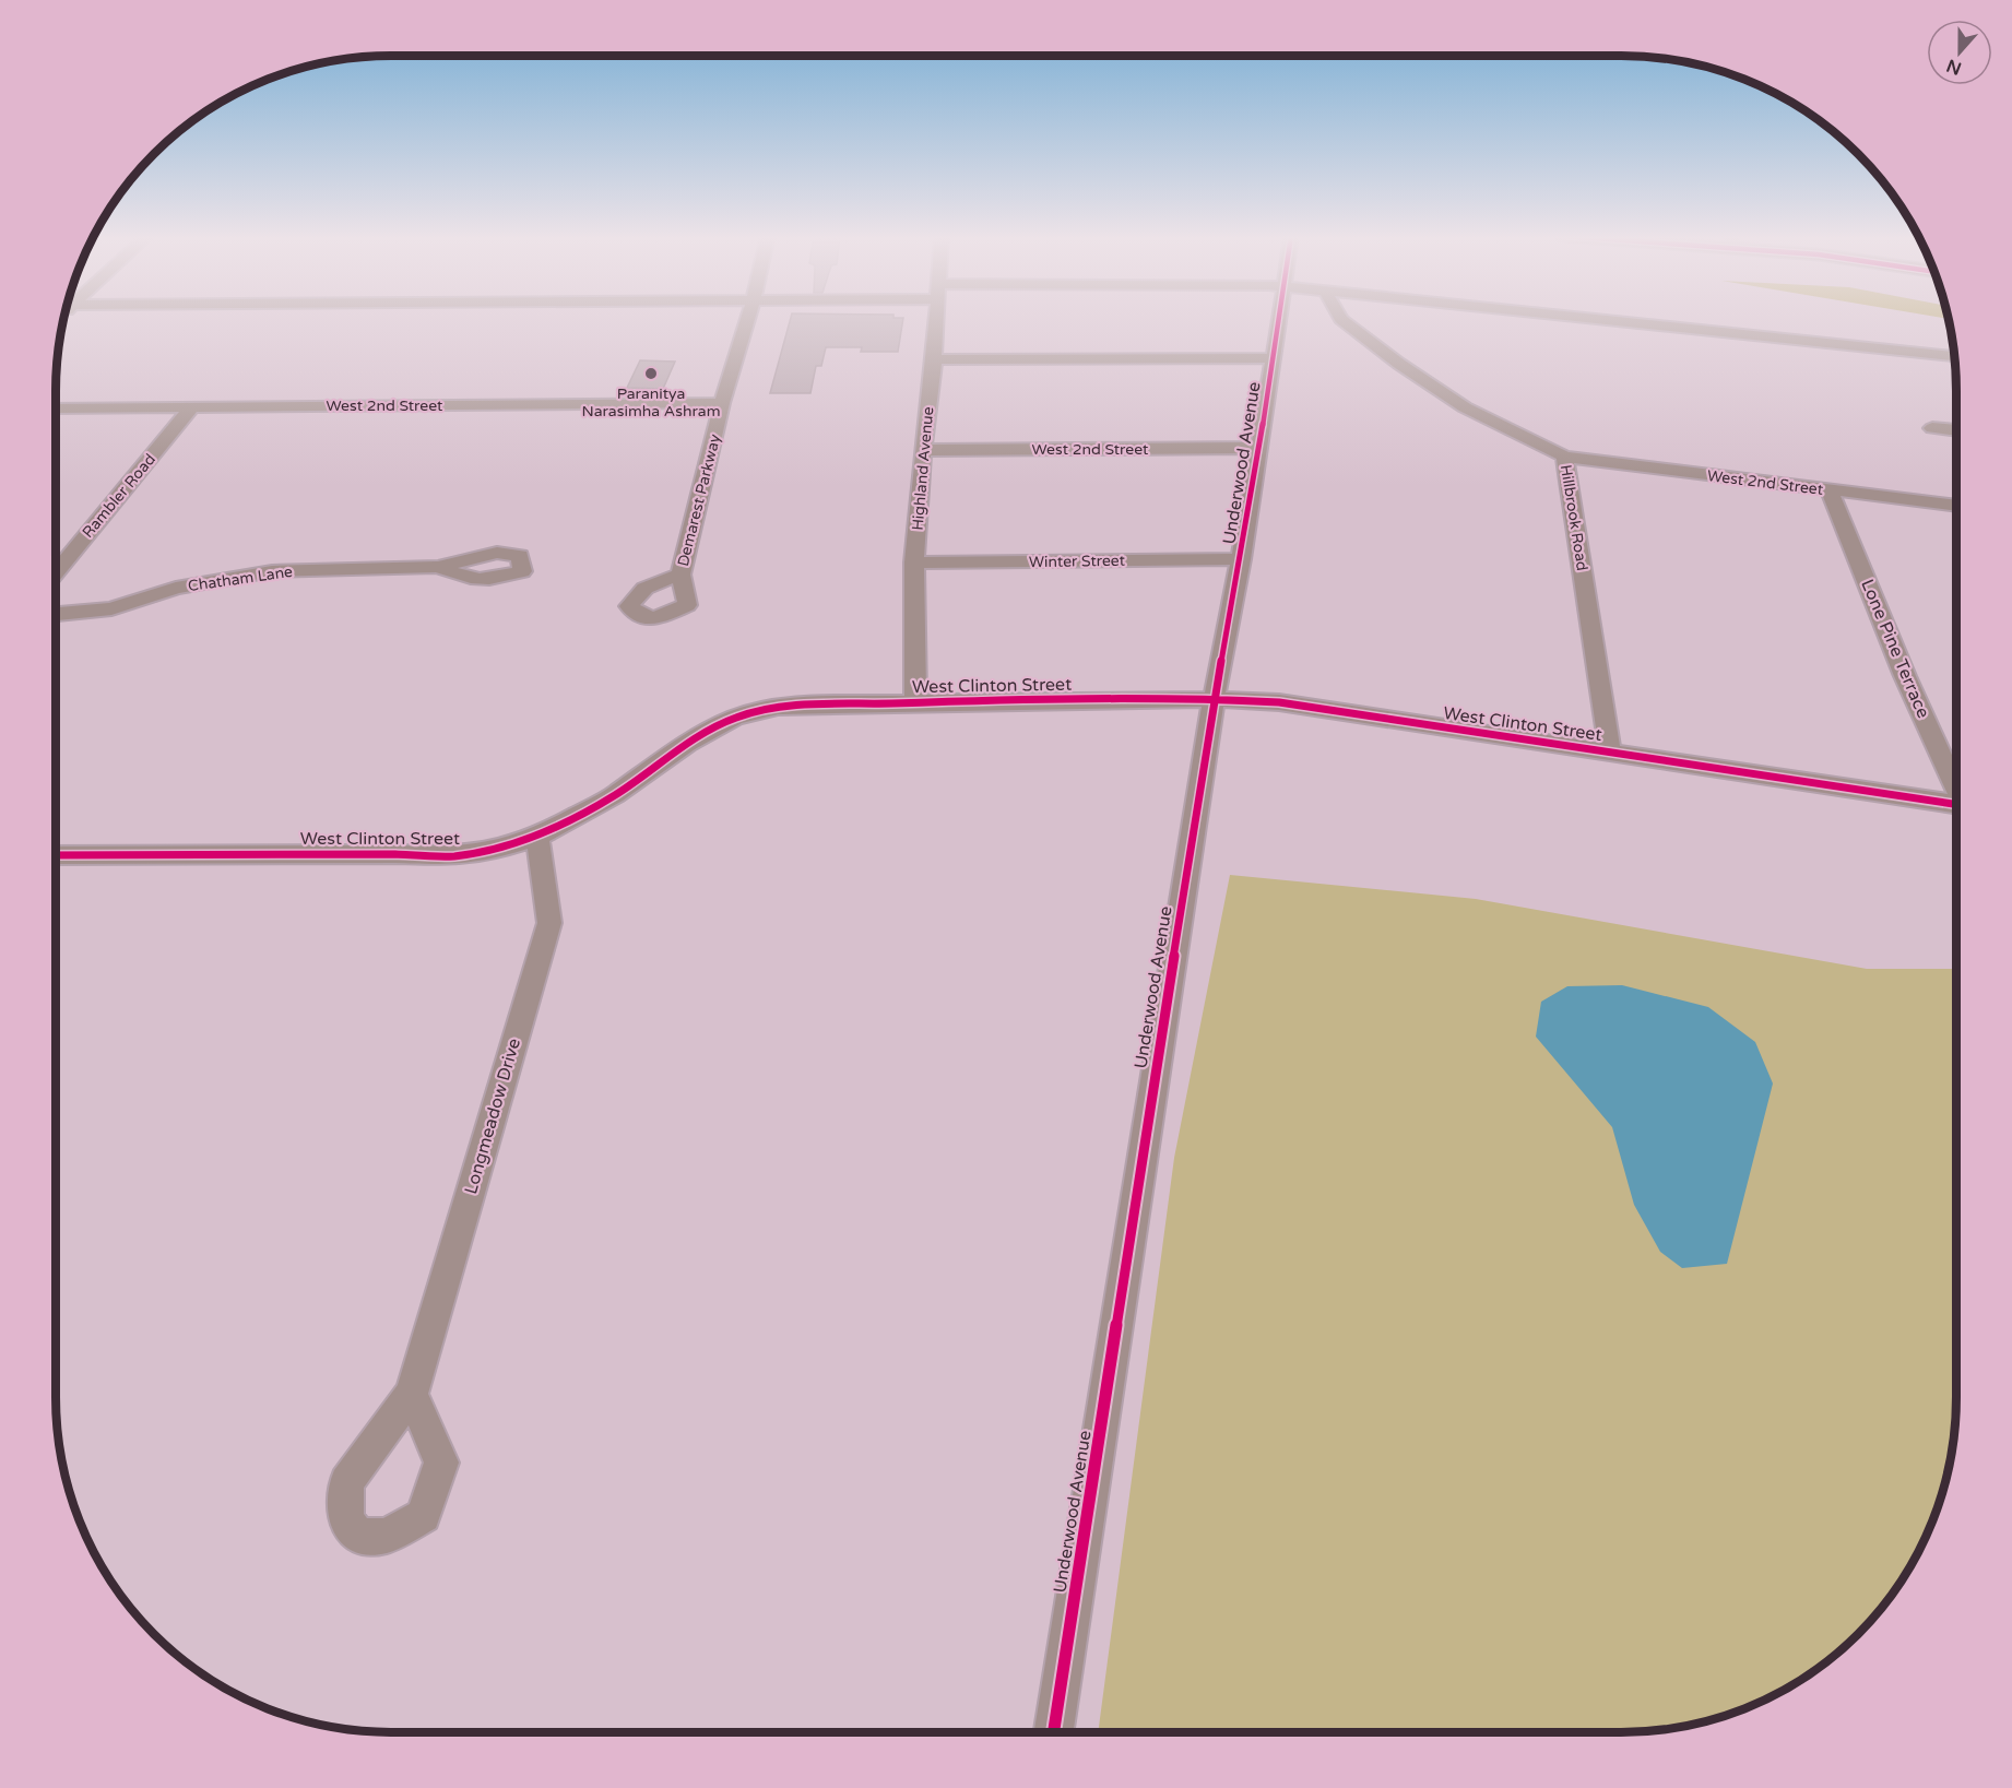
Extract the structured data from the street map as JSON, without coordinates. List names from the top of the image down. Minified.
{"streets":{"street":["West 2nd Street","Underwood Avenue","Highland Avenue","Rambler Road","Demarest Parkway","Hillbrook Road","Winter Street","Chatham Lane","Lone Pine Terrace","West Clinton Street","Longmeadow Drive"]},"crossings":[["West 2nd Street","Underwood Avenue"],["West 2nd Street","Highland Avenue"],["West 2nd Street","Rambler Road"],["West 2nd Street","Demarest Parkway"],["West 2nd Street","Hillbrook Road"],["West 2nd Street","Lone Pine Terrace"],["Underwood Avenue","Winter Street"],["Underwood Avenue","West Clinton Street"],["Highland Avenue","Winter Street"],["Highland Avenue","West Clinton Street"],["Hillbrook Road","West Clinton Street"],["West Clinton Street","Longmeadow Drive"]],"places":["Paranitya Narasimha Ashram"],"north":"bottom"}
